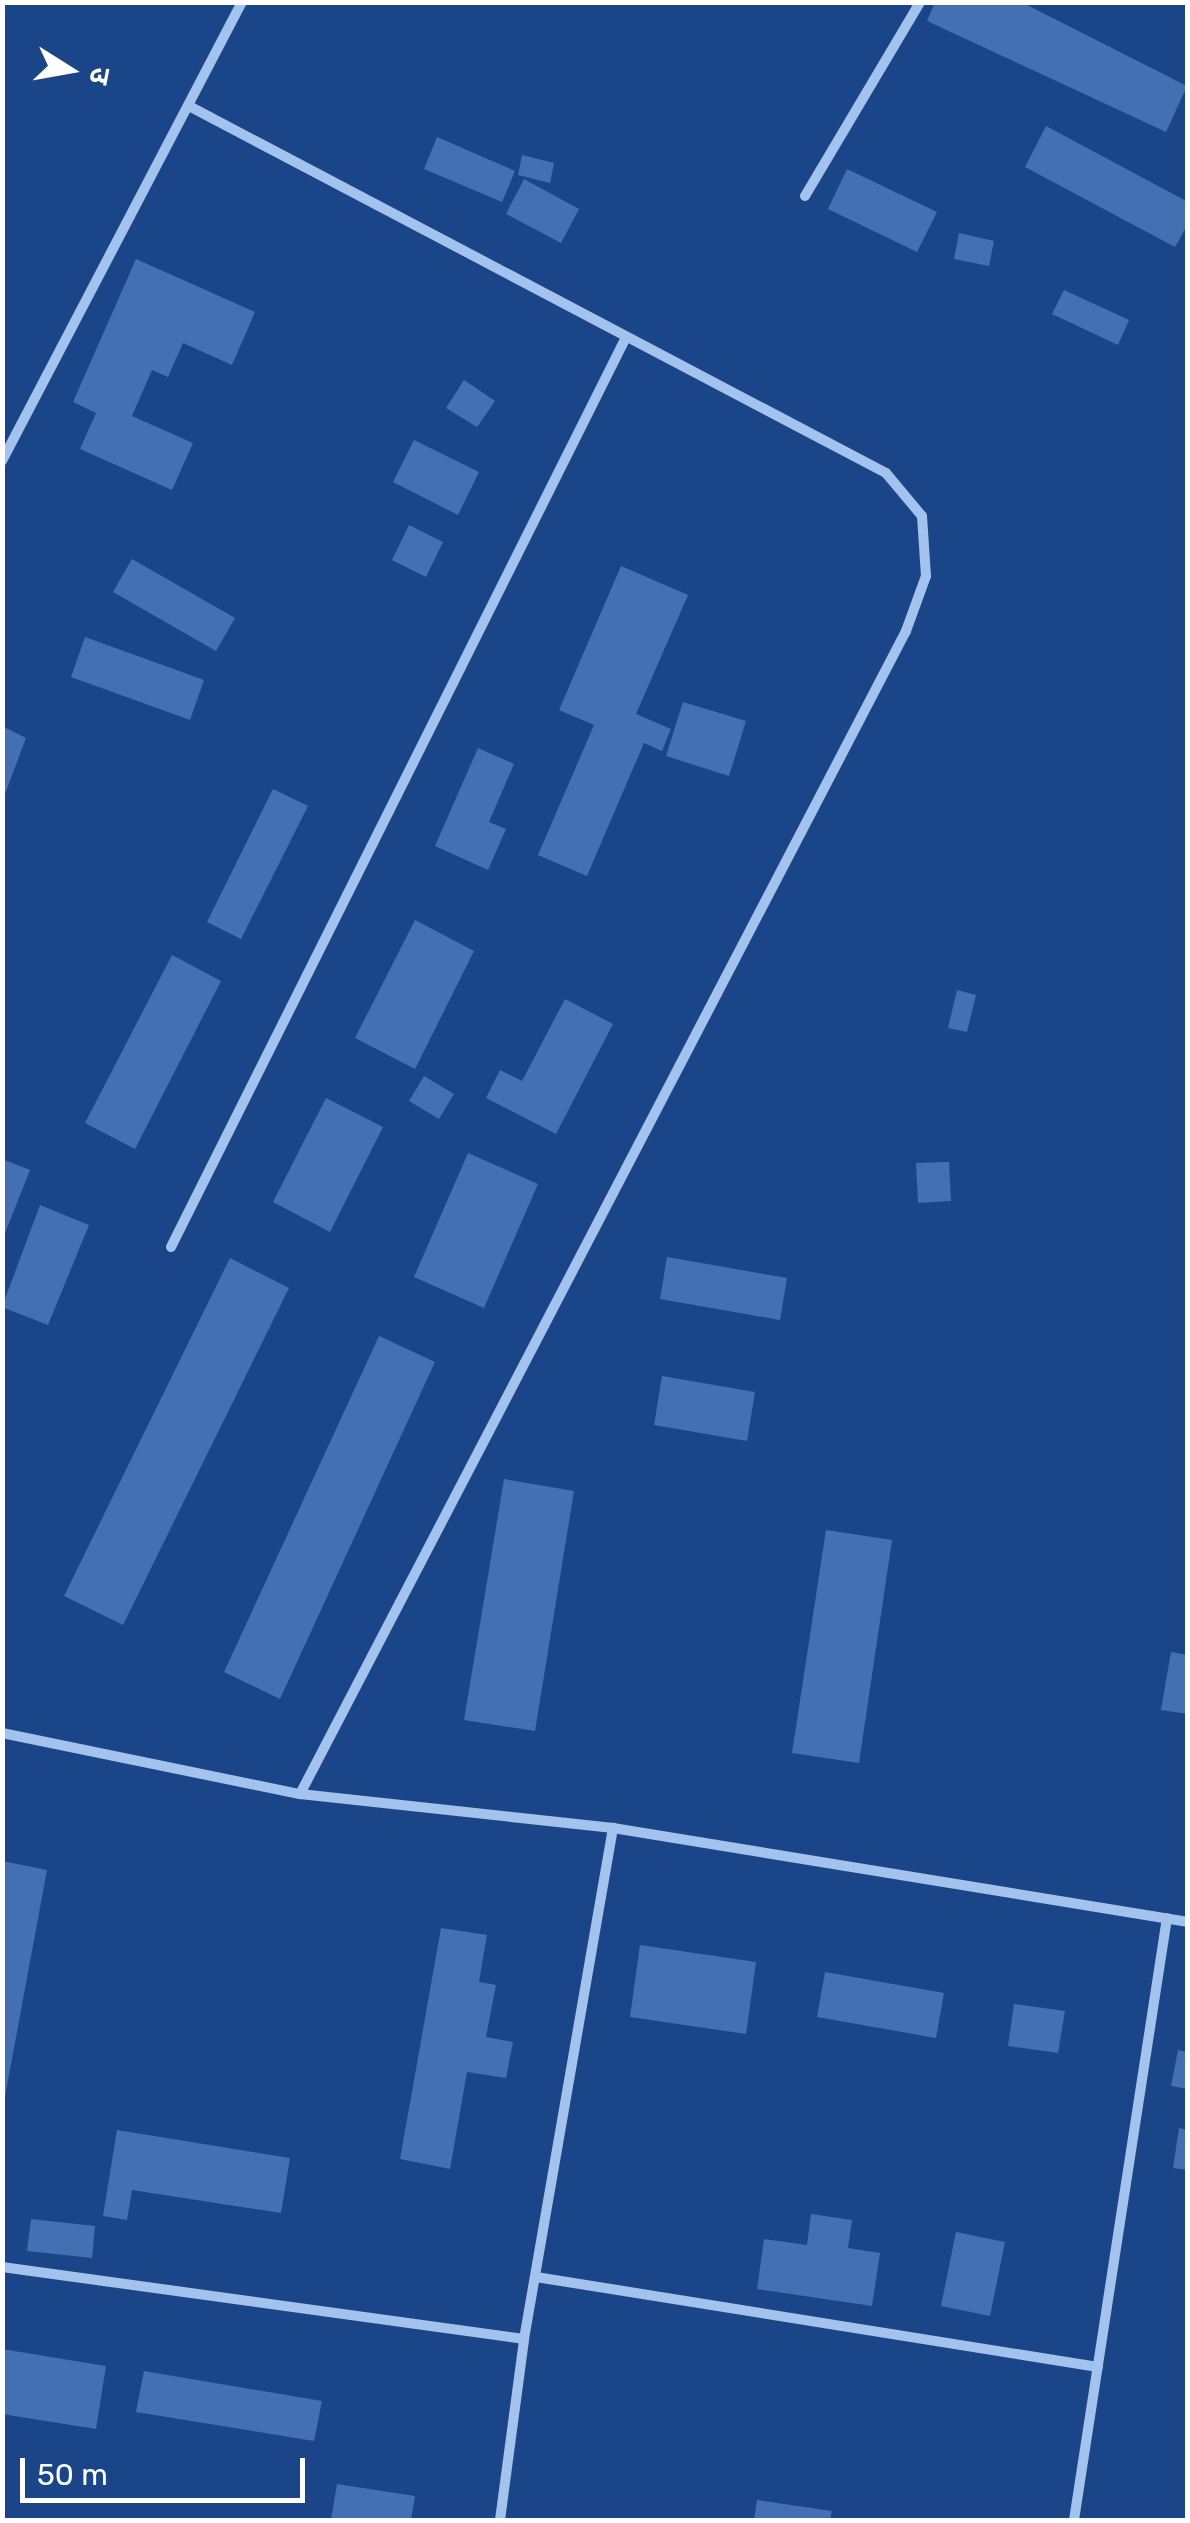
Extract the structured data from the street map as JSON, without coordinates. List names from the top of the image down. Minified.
{"scale_bar":"50 m","north":"right"}
